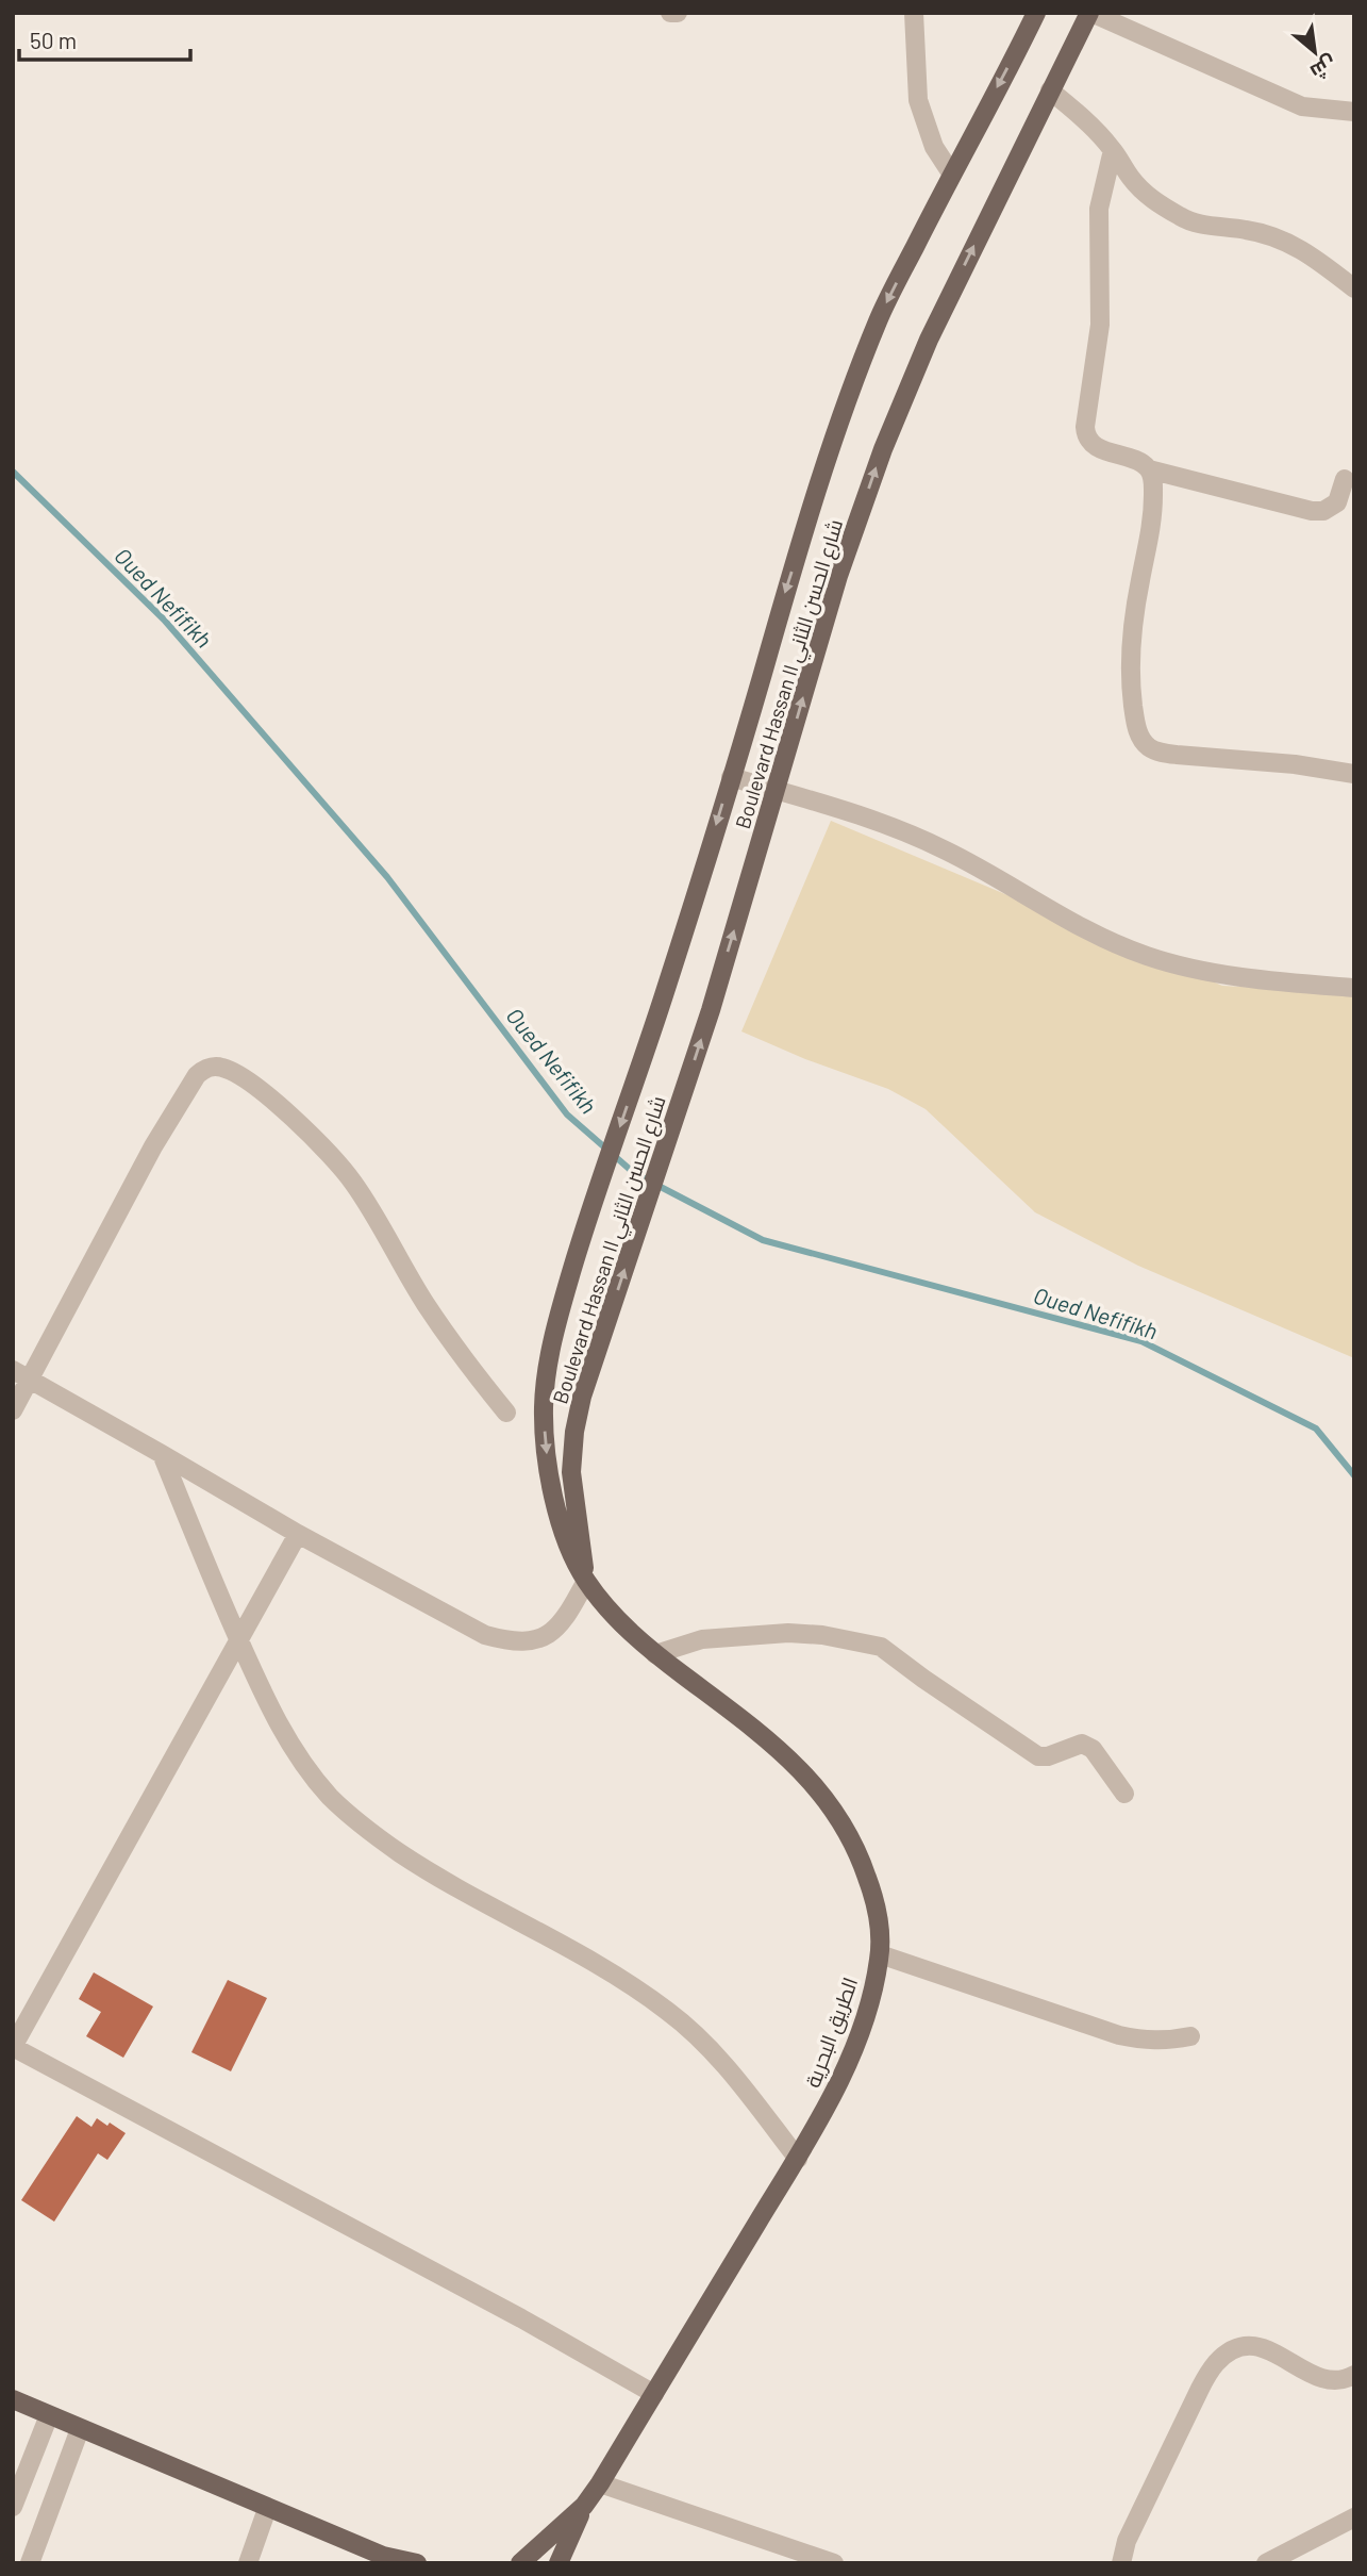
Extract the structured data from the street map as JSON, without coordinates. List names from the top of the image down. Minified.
{"streets":{"main road":["Boulevard Hassan II شارع الحسن الثاني","الطريق البحرية"]},"crossings":[["Boulevard Hassan II شارع الحسن الثاني","الطريق البحرية"]],"water":["Oued Nefifikh"],"scale_bar":"50 m","north":"bottom right"}
